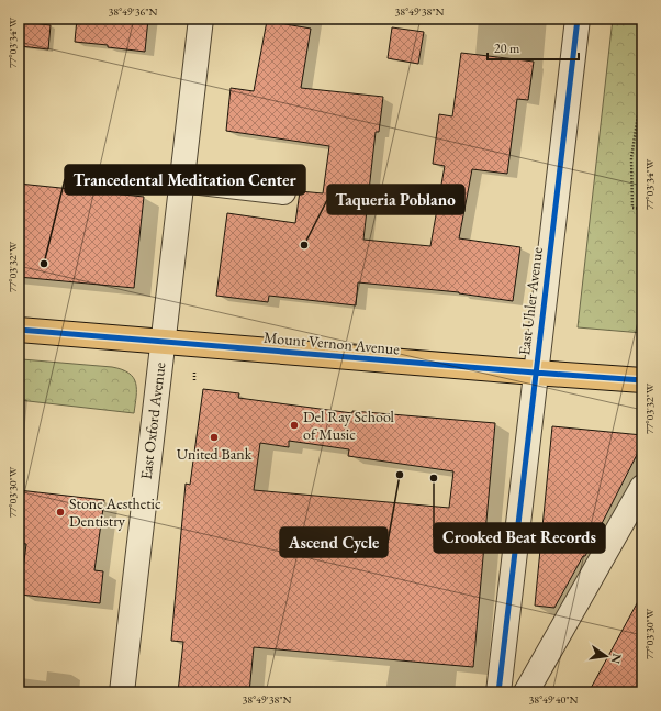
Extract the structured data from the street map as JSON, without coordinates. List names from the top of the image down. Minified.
{"streets":{"main road":["Mount Vernon Avenue"],"street":["East Uhler Avenue","East Oxford Avenue"]},"crossings":[["East Uhler Avenue","Mount Vernon Avenue"],["Mount Vernon Avenue","East Oxford Avenue"]],"places":["Taqueria Poblano","Trancedental Meditation Center","Del Ray School of Music","United Bank","Ascend Cycle","Crooked Beat Records","Stone Aesthetic Dentistry"],"scale_bar":"20 m","north":"right","coordinates":["38°49'36\"N","38°49'38\"N","77°03'34\"W","77°03'32\"W","77°03'30\"W","38°49'40\"N"]}
